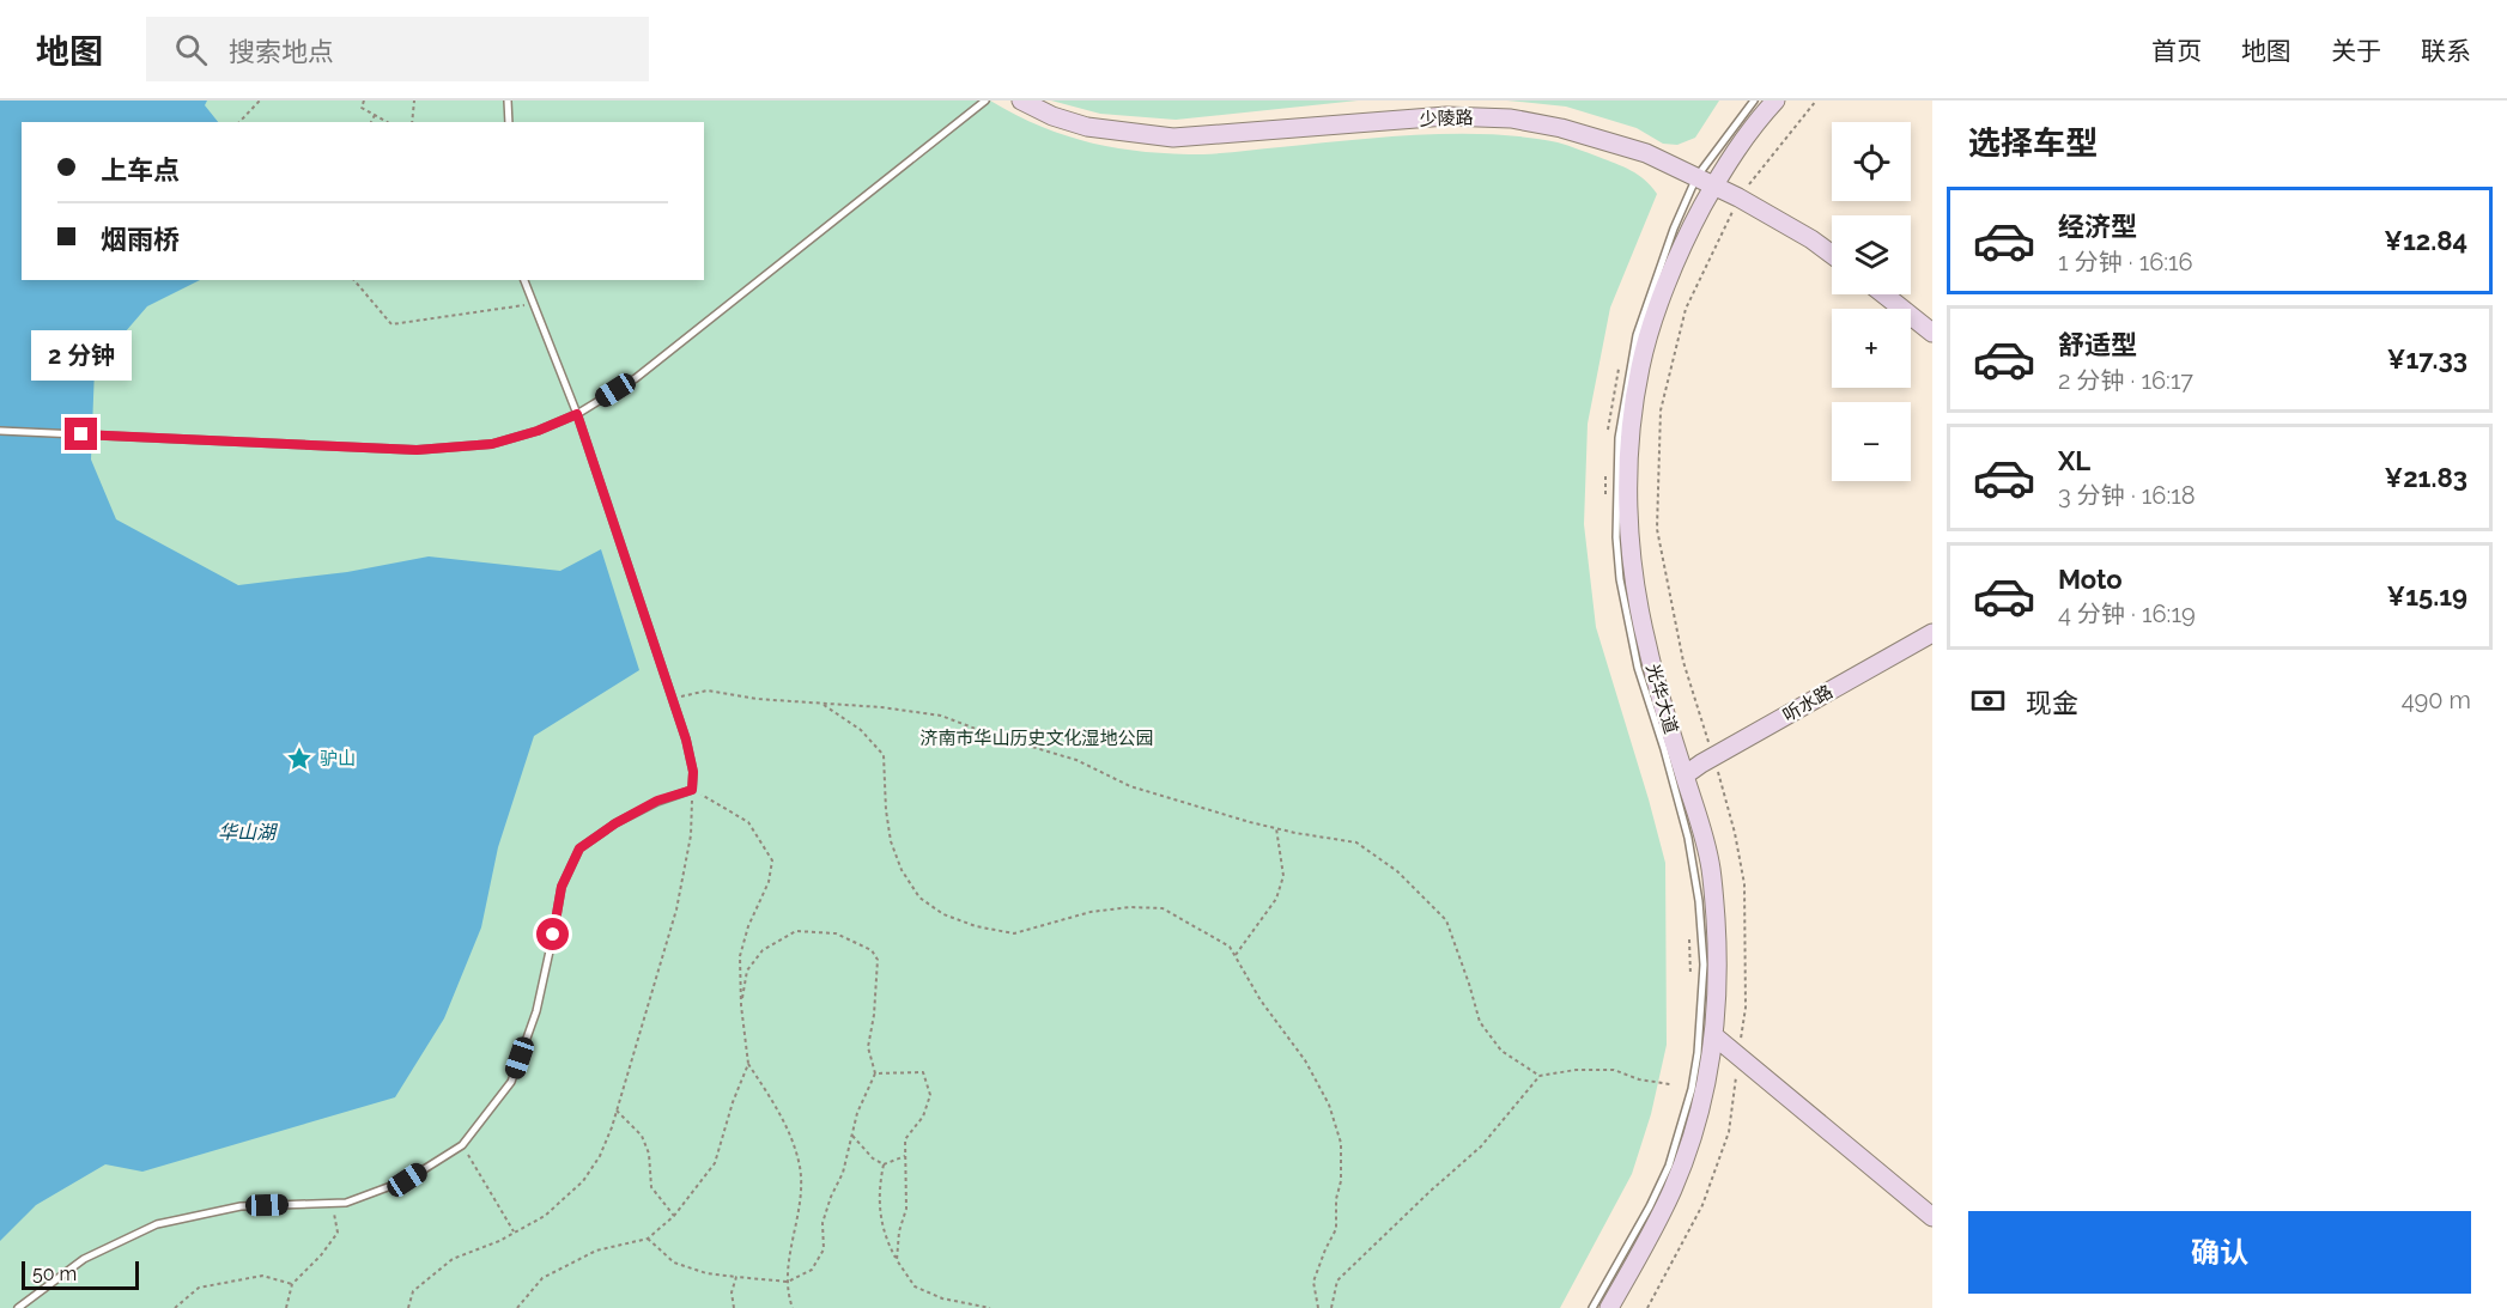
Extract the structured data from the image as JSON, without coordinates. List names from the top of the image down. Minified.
{"streets":{"street":["少陵路","光华大道","听水路"]},"crossings":[["少陵路","光华大道"],["光华大道","听水路"]],"water":["华山湖"],"parks":["济南市华山历史文化湿地公园"],"places":{"place":["驴山"]},"scale_bar":"50 m","page":{"header":"地图","search":"搜索地点","nav":["首页","地图","关于","联系"],"heading":"选择车型","map_buttons":["+","−"],"banner":["上车点","烟雨桥"],"list":[{"name":"经济型","note":"1 分钟 · 16:16","value":"¥12.84"},{"name":"舒适型","note":"2 分钟 · 16:17","value":"¥17.33"},{"name":"XL","note":"3 分钟 · 16:18","value":"¥21.83"},{"name":"Moto","note":"4 分钟 · 16:19","value":"¥15.19"}],"bubble":"2 分钟","pay":["现金","490 m"],"buttons":"确认","scale":"50 m"}}
